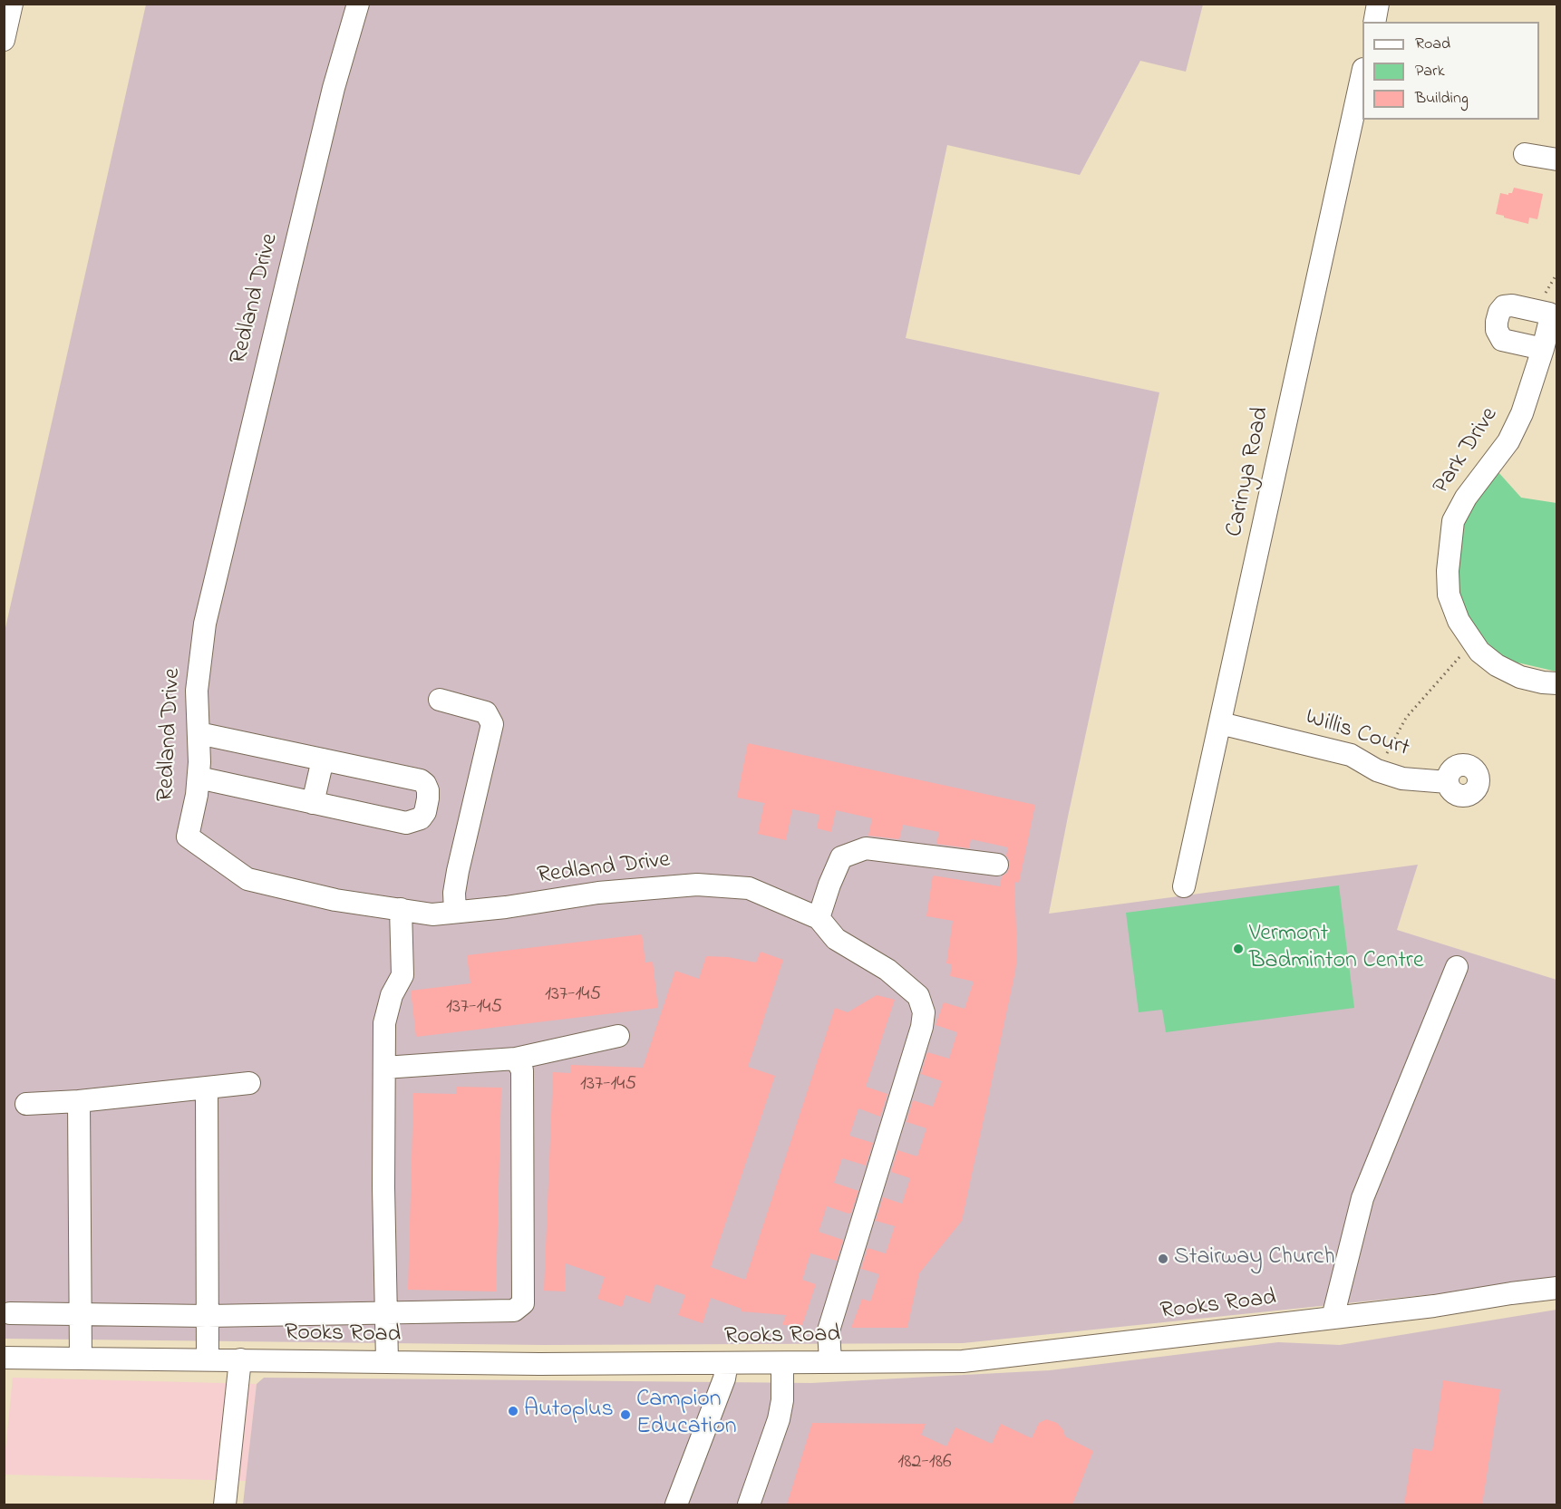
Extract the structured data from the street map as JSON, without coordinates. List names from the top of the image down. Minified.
{"streets":{"street":["Redland Drive","Park Drive","Carinya Road","Willis Court","Rooks Road"]},"crossings":[["Redland Drive","Rooks Road"],["Carinya Road","Willis Court"]],"places":["Vermont Badminton Centre","Stairway Church","Autoplus","Campion Education"],"house_numbers":["137-145","137-145","137-145","182-186"],"legend":["Road","Park","Building"]}
